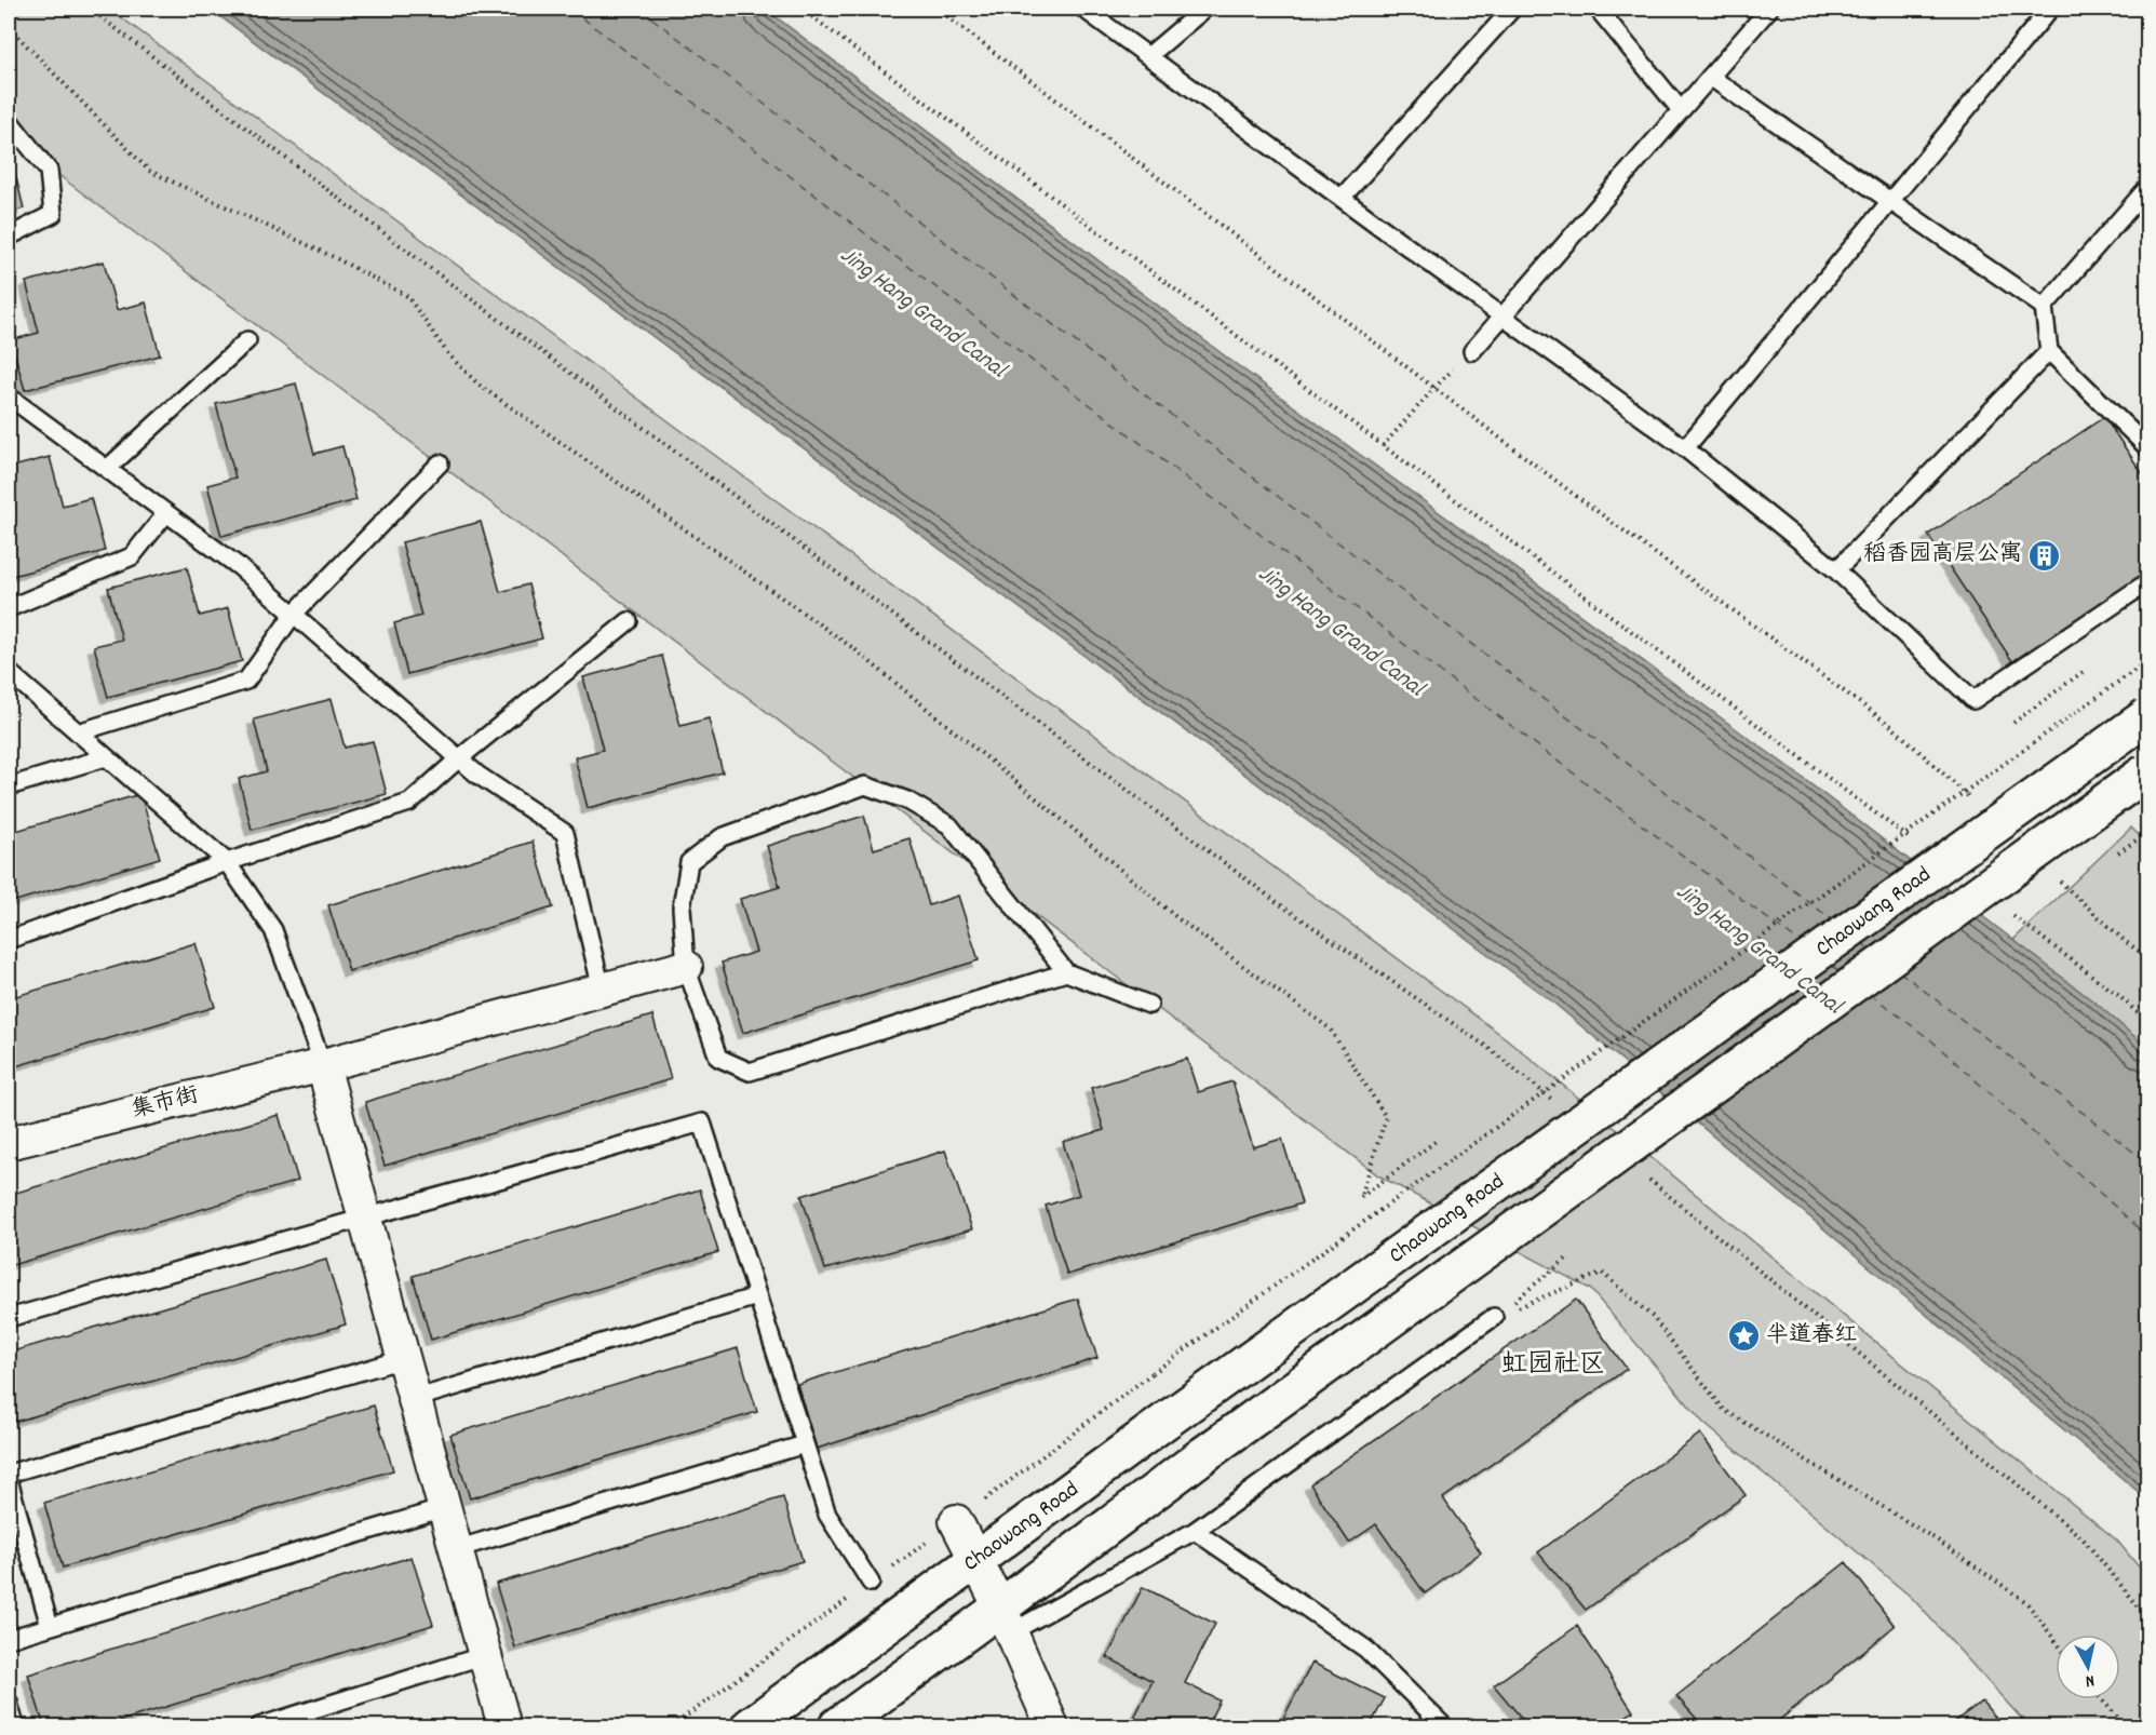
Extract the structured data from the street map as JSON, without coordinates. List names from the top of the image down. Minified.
{"streets":{"main road":["Chaowang Road"],"street":["集市街"]},"districts":["虹园社区"],"water":["Jing Hang Grand Canal"],"places":{"building":["稻香园高层公寓"],"place":["半道春红"]},"north":"bottom"}
